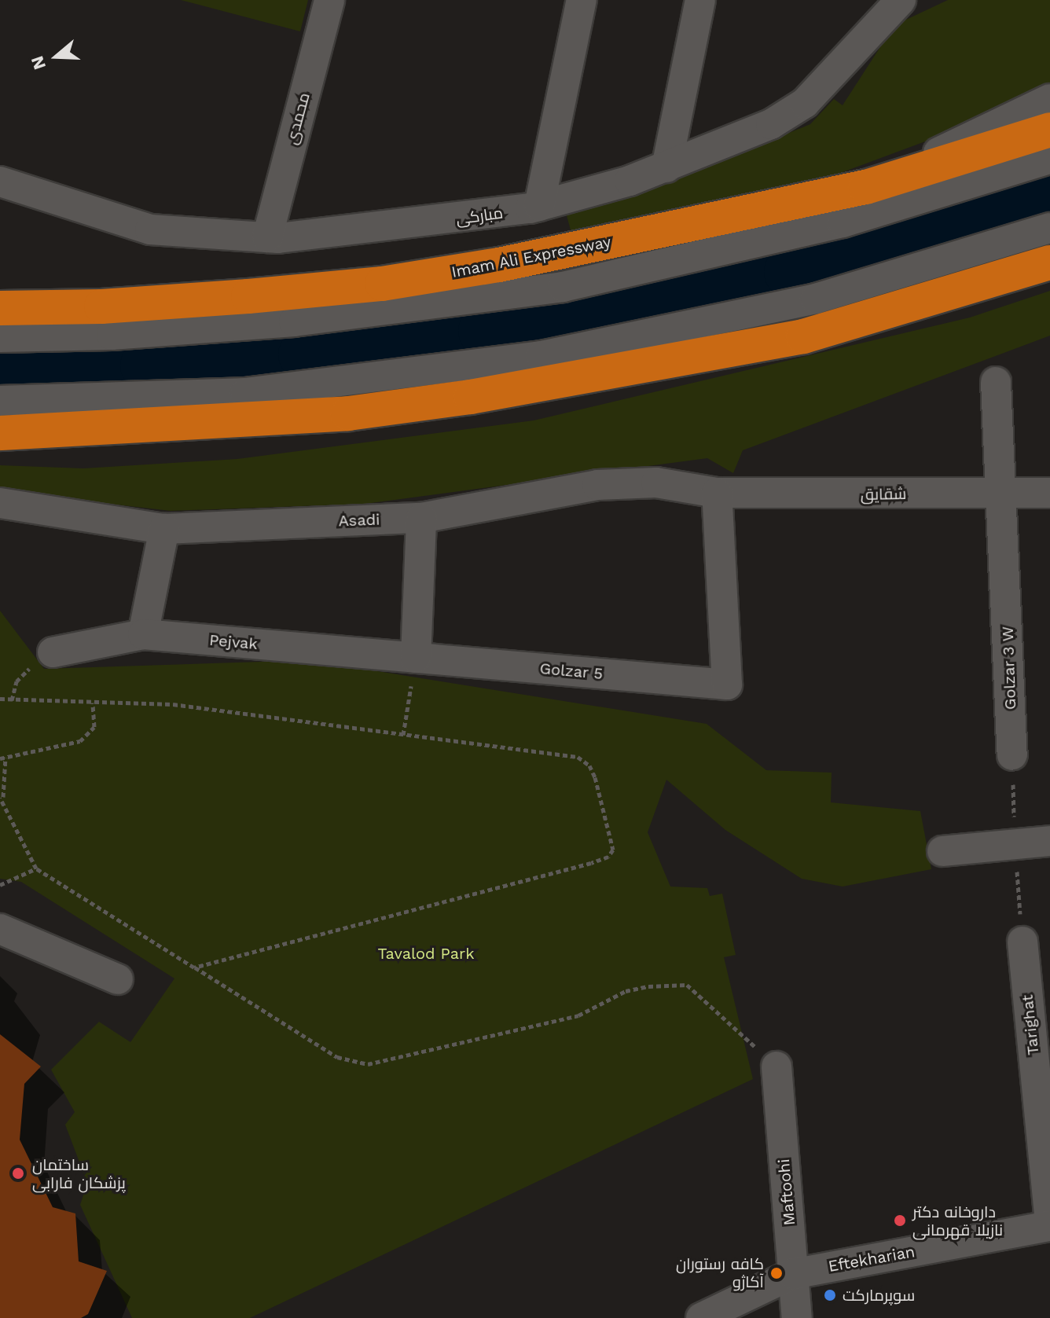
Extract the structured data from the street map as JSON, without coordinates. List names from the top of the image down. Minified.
{"streets":{"highway":["Imam Ali Expressway"],"street":["محمدی","مبارکی","شقایق","Asadi","Pejvak","Golzar 3 W","Golzar 5","Tarighat","Maftoohi","Eftekharian"]},"crossings":[["محمدی","مبارکی"],["شقایق","Asadi"],["شقایق","Golzar 3 W"],["شقایق","Golzar 5"],["Asadi","Golzar 5"],["Pejvak","Golzar 5"],["Maftoohi","Eftekharian"]],"parks":["Tavalod Park"],"places":["ساختمان پزشکان فارابی","داروخانه دکتر نازیلا قهرمانی","کافه رستوران آکاژو","سوپرمارکت"],"north":"left"}
